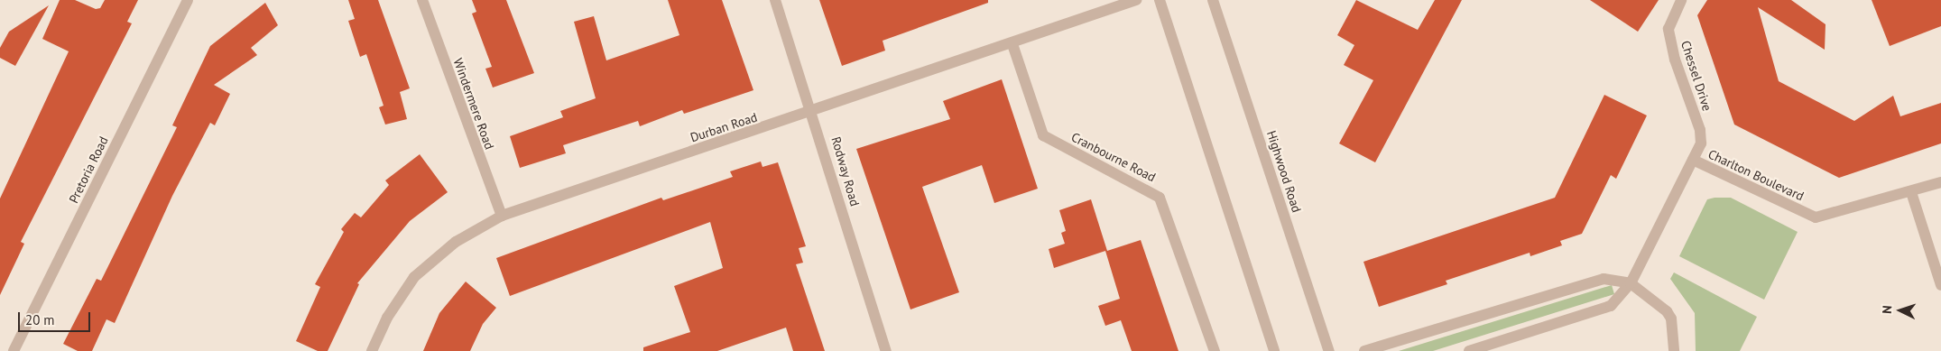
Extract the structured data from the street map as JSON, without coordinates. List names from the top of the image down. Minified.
{"streets":{"street":["Chessel Drive","Windermere Road","Durban Road","Cranbourne Road","Pretoria Road","Rodway Road","Highwood Road","Charlton Boulevard"]},"crossings":[["Chessel Drive","Charlton Boulevard"],["Windermere Road","Durban Road"],["Durban Road","Cranbourne Road"],["Durban Road","Rodway Road"]],"scale_bar":"20 m","north":"left"}
